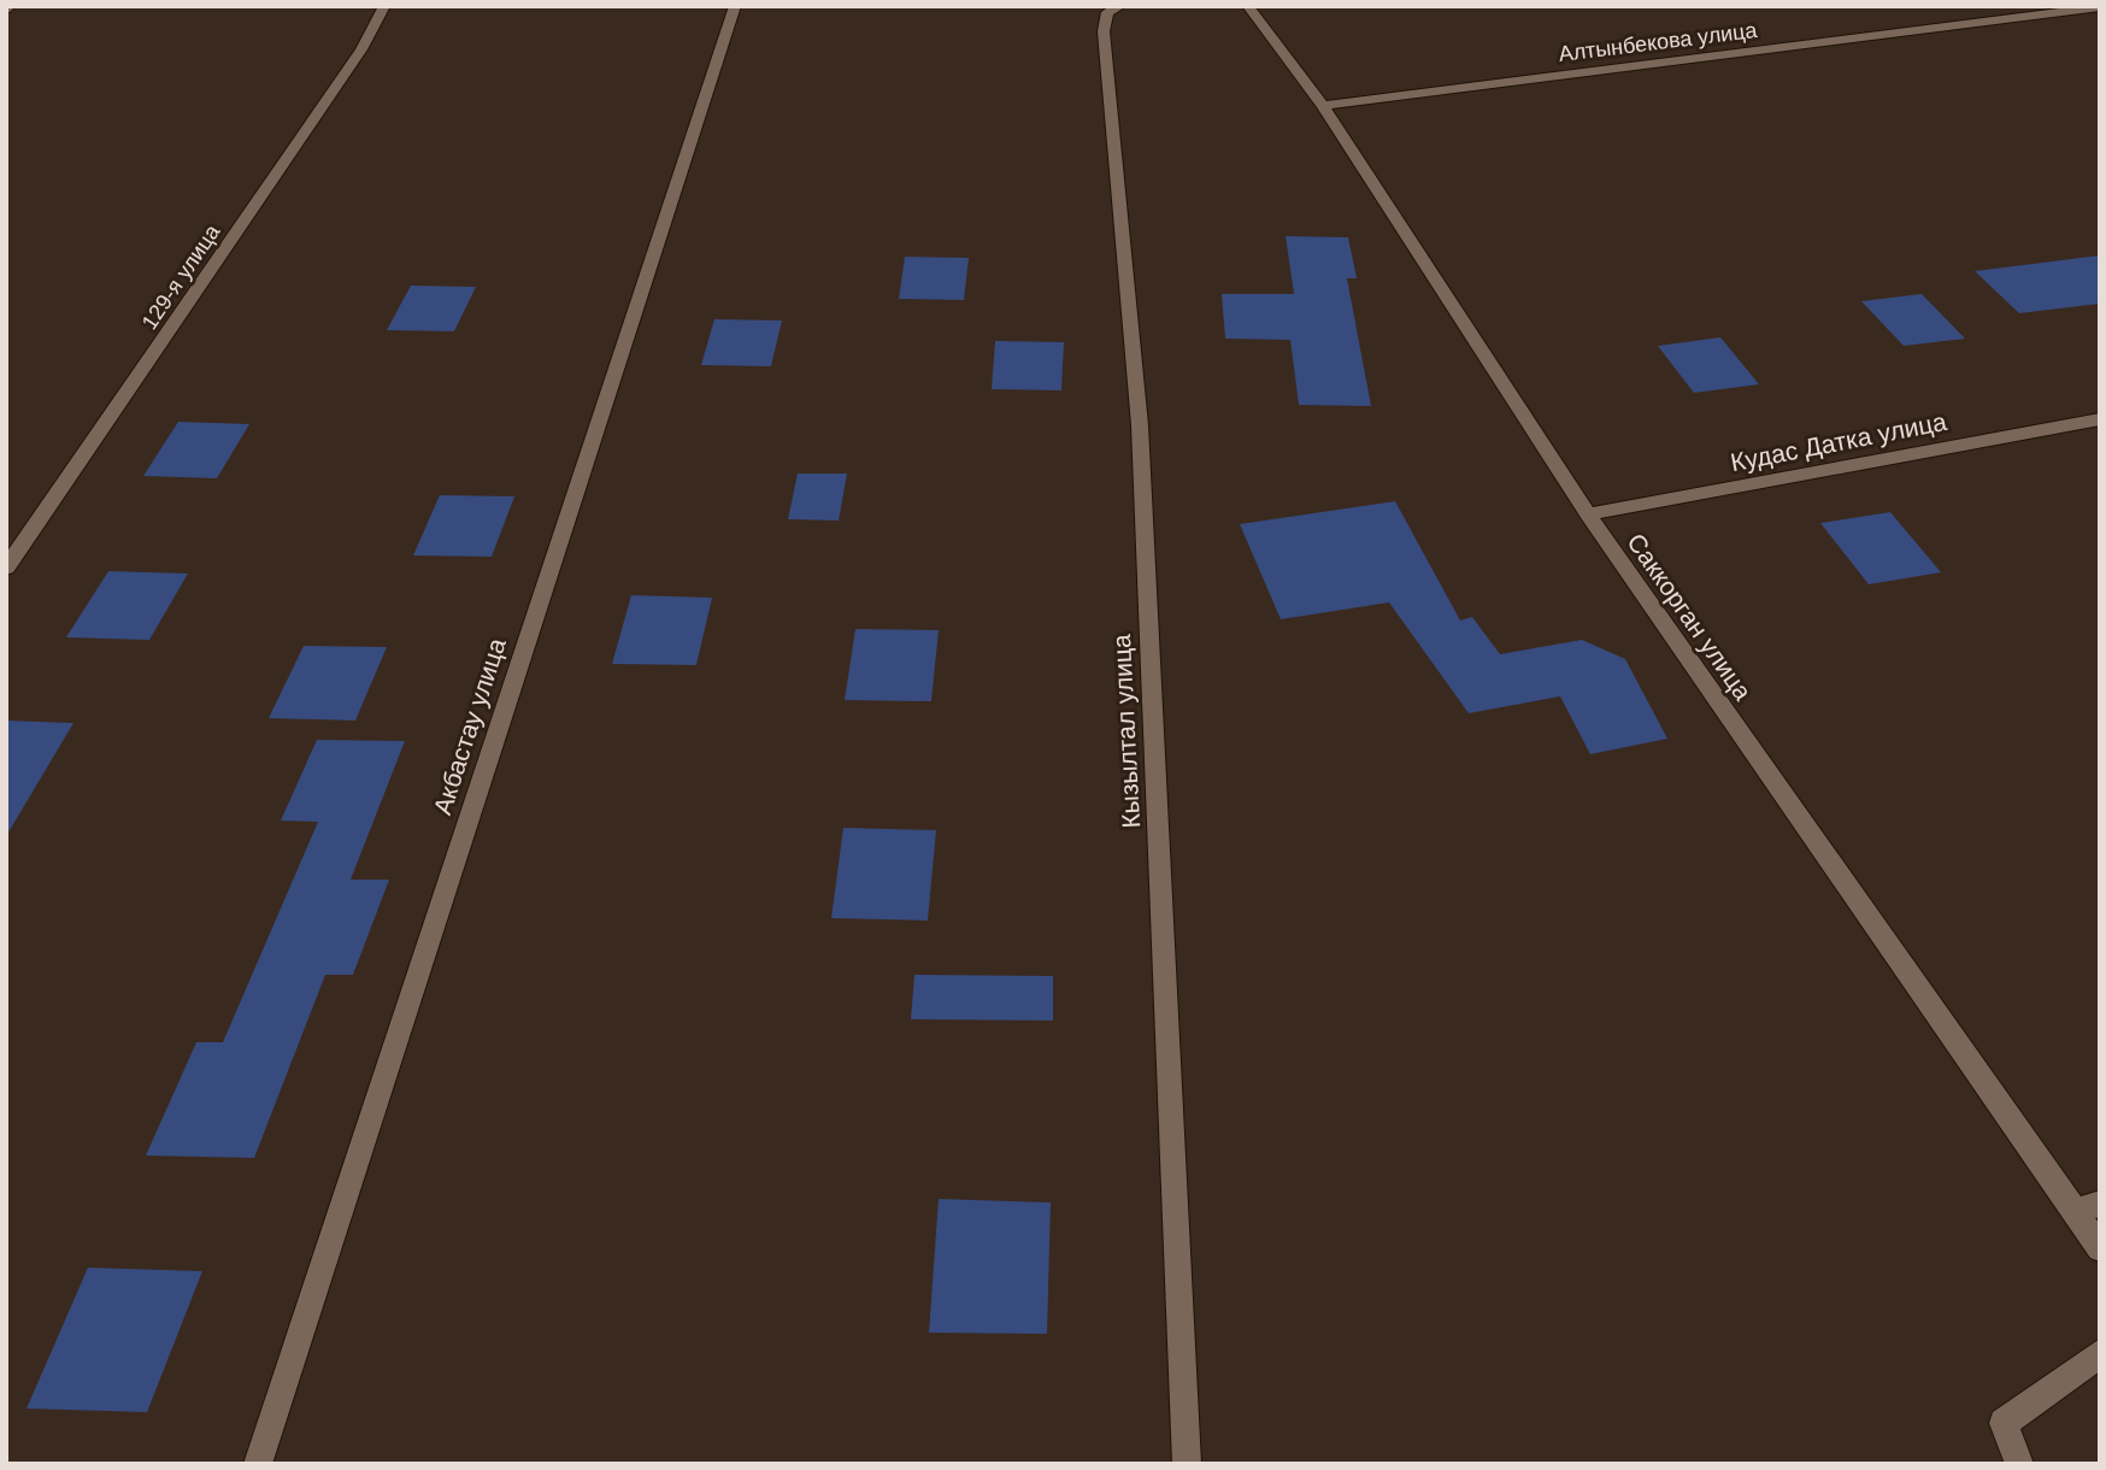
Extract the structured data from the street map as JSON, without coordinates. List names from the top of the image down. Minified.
{"streets":{"street":["Алтынбекова улица","129-я улица","Кудас Датка улица","Саккорган улица","Акбастау улица","Кызылтал улица"]},"crossings":[["Алтынбекова улица","Саккорган улица"],["Кудас Датка улица","Саккорган улица"]]}
